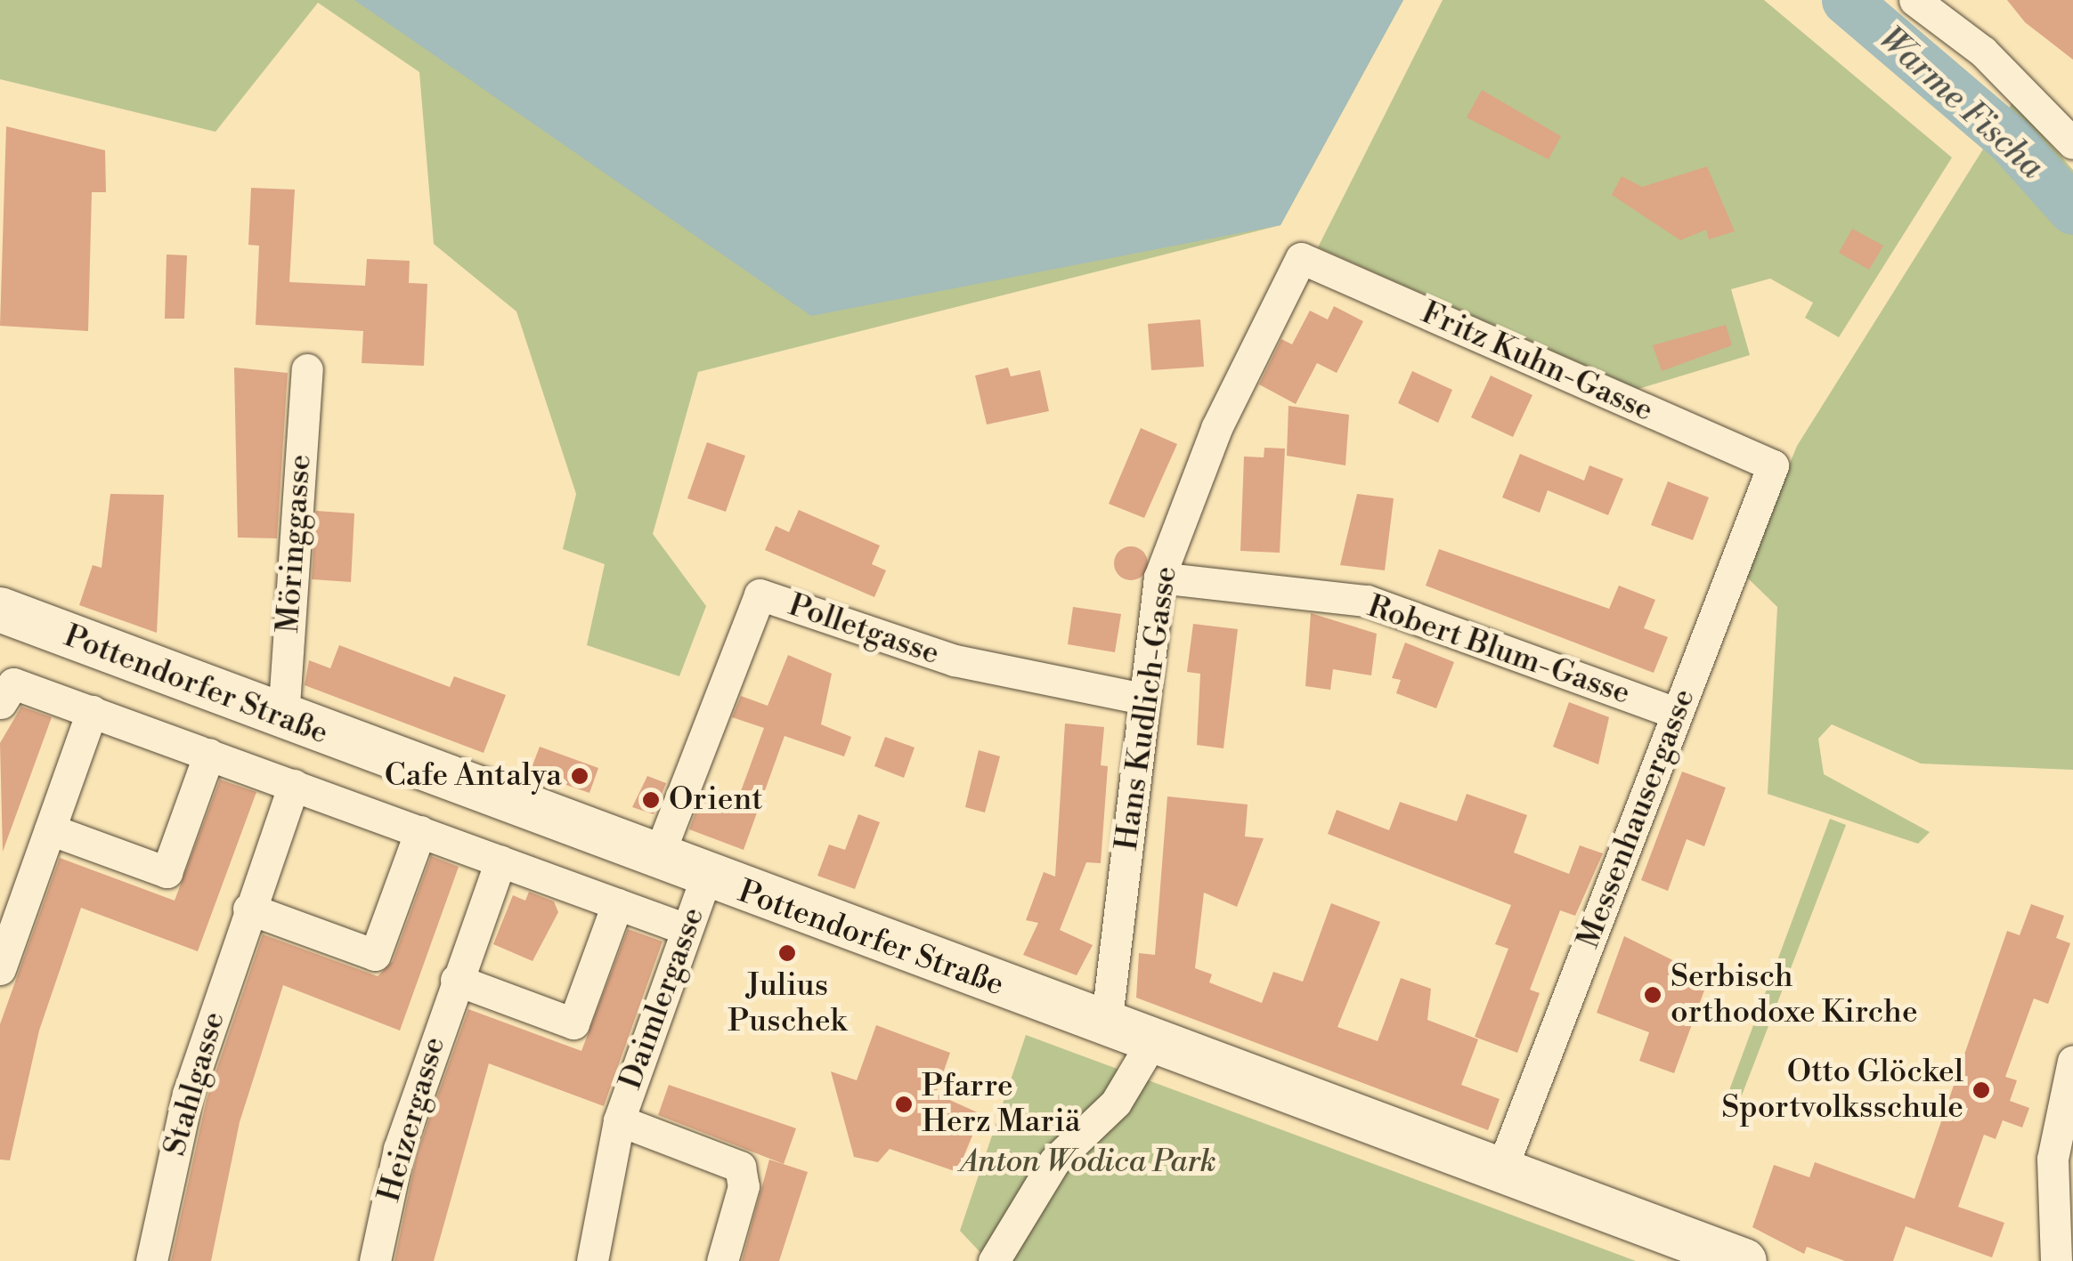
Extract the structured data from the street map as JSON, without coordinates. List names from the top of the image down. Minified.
{"streets":{"main road":["Pottendorfer Straße"],"street":["Fritz Kuhn-Gasse","Möringgasse","Polletgasse","Robert Blum-Gasse","Hans Kudlich-Gasse","Messenhausergasse","Daimlergasse","Stahlgasse","Heizergasse"]},"crossings":[["Fritz Kuhn-Gasse","Hans Kudlich-Gasse"],["Fritz Kuhn-Gasse","Messenhausergasse"],["Möringgasse","Pottendorfer Straße"],["Polletgasse","Pottendorfer Straße"],["Polletgasse","Hans Kudlich-Gasse"],["Robert Blum-Gasse","Hans Kudlich-Gasse"],["Robert Blum-Gasse","Messenhausergasse"],["Pottendorfer Straße","Hans Kudlich-Gasse"],["Pottendorfer Straße","Messenhausergasse"],["Pottendorfer Straße","Daimlergasse"],["Pottendorfer Straße","Stahlgasse"],["Pottendorfer Straße","Heizergasse"]],"water":["Warme Fischa"],"parks":["Anton Wodica Park"],"places":["Cafe Antalya","Orient","Julius Puschek","Serbisch orthodoxe Kirche","Otto Glöckel Sportvolksschule","Pfarre Herz Mariä"]}
